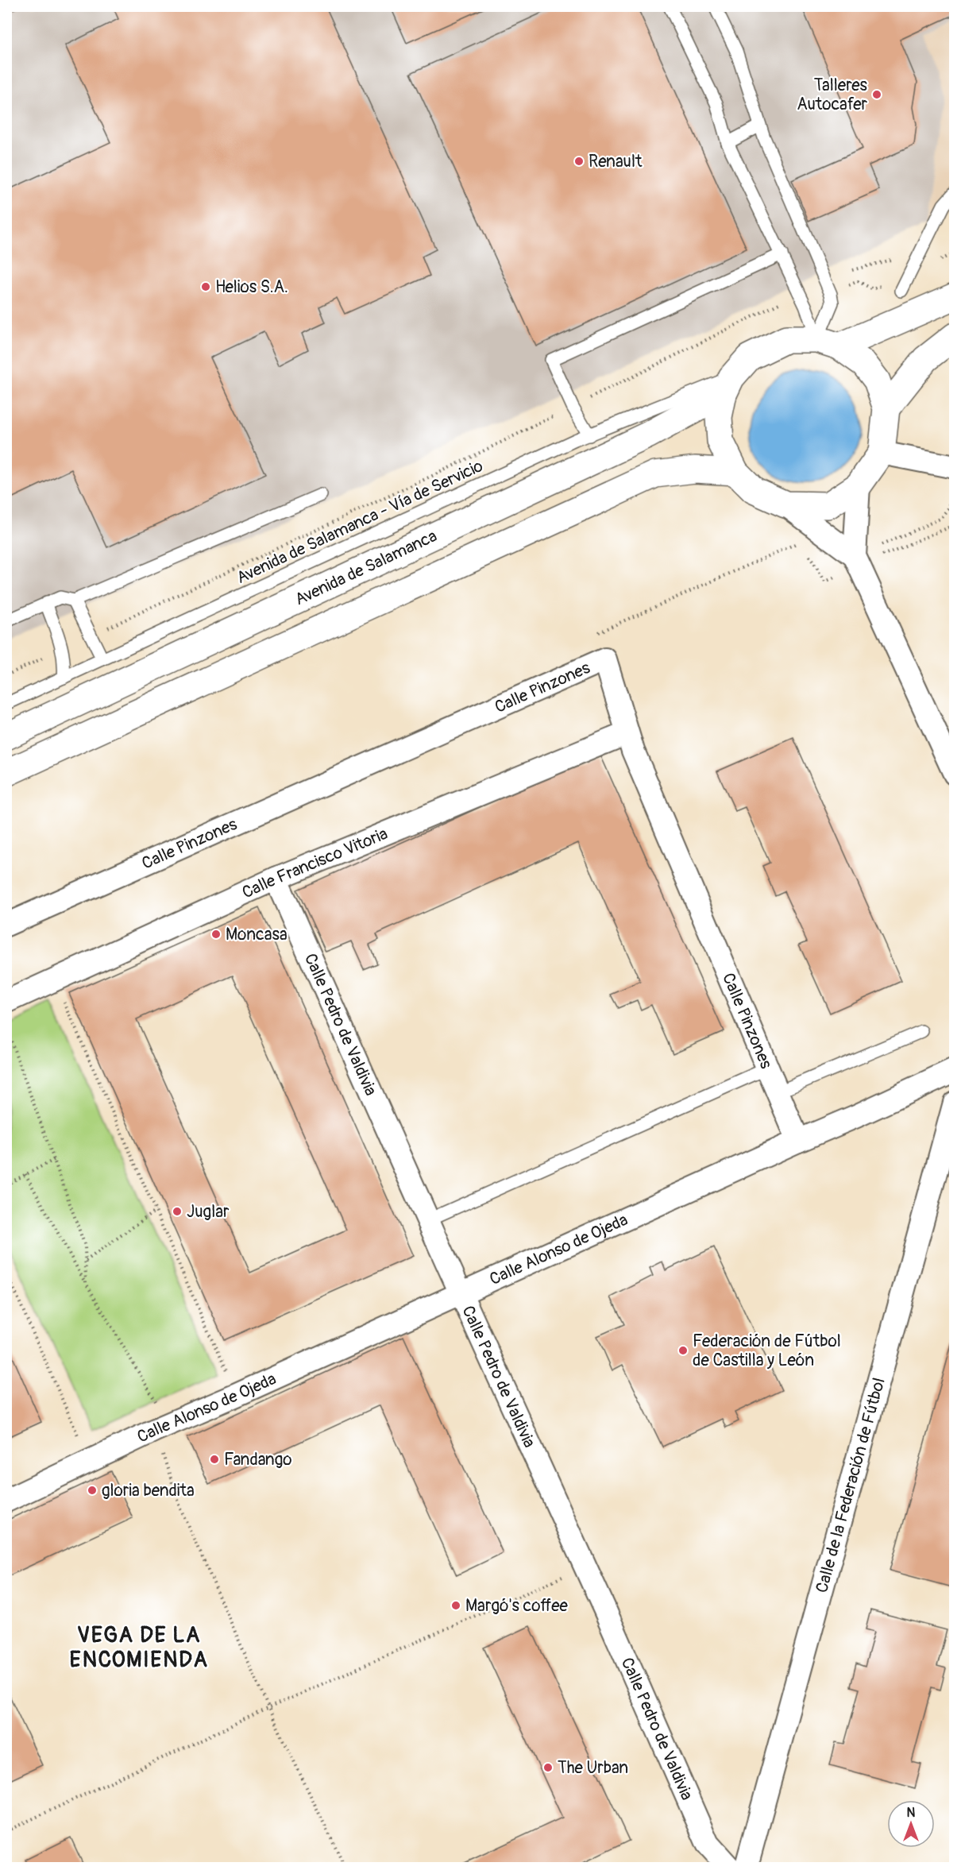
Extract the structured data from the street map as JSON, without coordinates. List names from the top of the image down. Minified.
{"streets":{"highway":["Avenida de Salamanca"],"street":["Calle Pinzones","Calle Francisco Vitoria","Calle Pedro de Valdivia","Calle Alonso de Ojeda","Calle de la Federación de Fútbol"],"lane":["Avenida de Salamanca - Vía de Servicio"]},"crossings":[["Avenida de Salamanca - Vía de Servicio","Avenida de Salamanca"],["Calle Pinzones","Calle Francisco Vitoria"],["Calle Pinzones","Calle Alonso de Ojeda"],["Calle Francisco Vitoria","Calle Pedro de Valdivia"],["Calle Pedro de Valdivia","Calle Alonso de Ojeda"]],"districts":["VEGA DE LA ENCOMIENDA"],"places":["Talleres Autocafer","Renault","Helios S.A.","Moncasa","Juglar","Federación de Fútbol de Castilla y León","Fandango","gloria bendita","Margó's coffee","The Urban"],"north":"top"}
